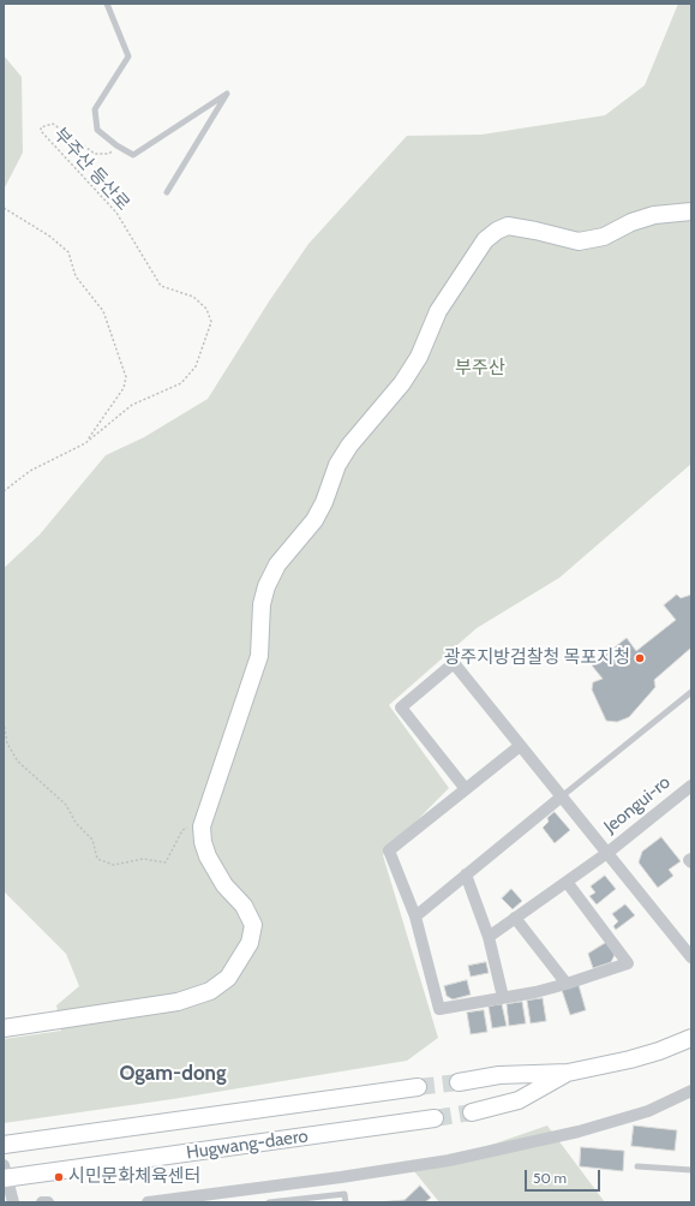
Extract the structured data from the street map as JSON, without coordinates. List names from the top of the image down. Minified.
{"streets":{"street":["Jeongui-ro","Hugwang-daero"],"path":["부주산 등산로"]},"districts":["Ogam-dong"],"parks":["부주산"],"places":["광주지방검찰청 목포지청","시민문화체육센터"],"scale_bar":"50 m"}
